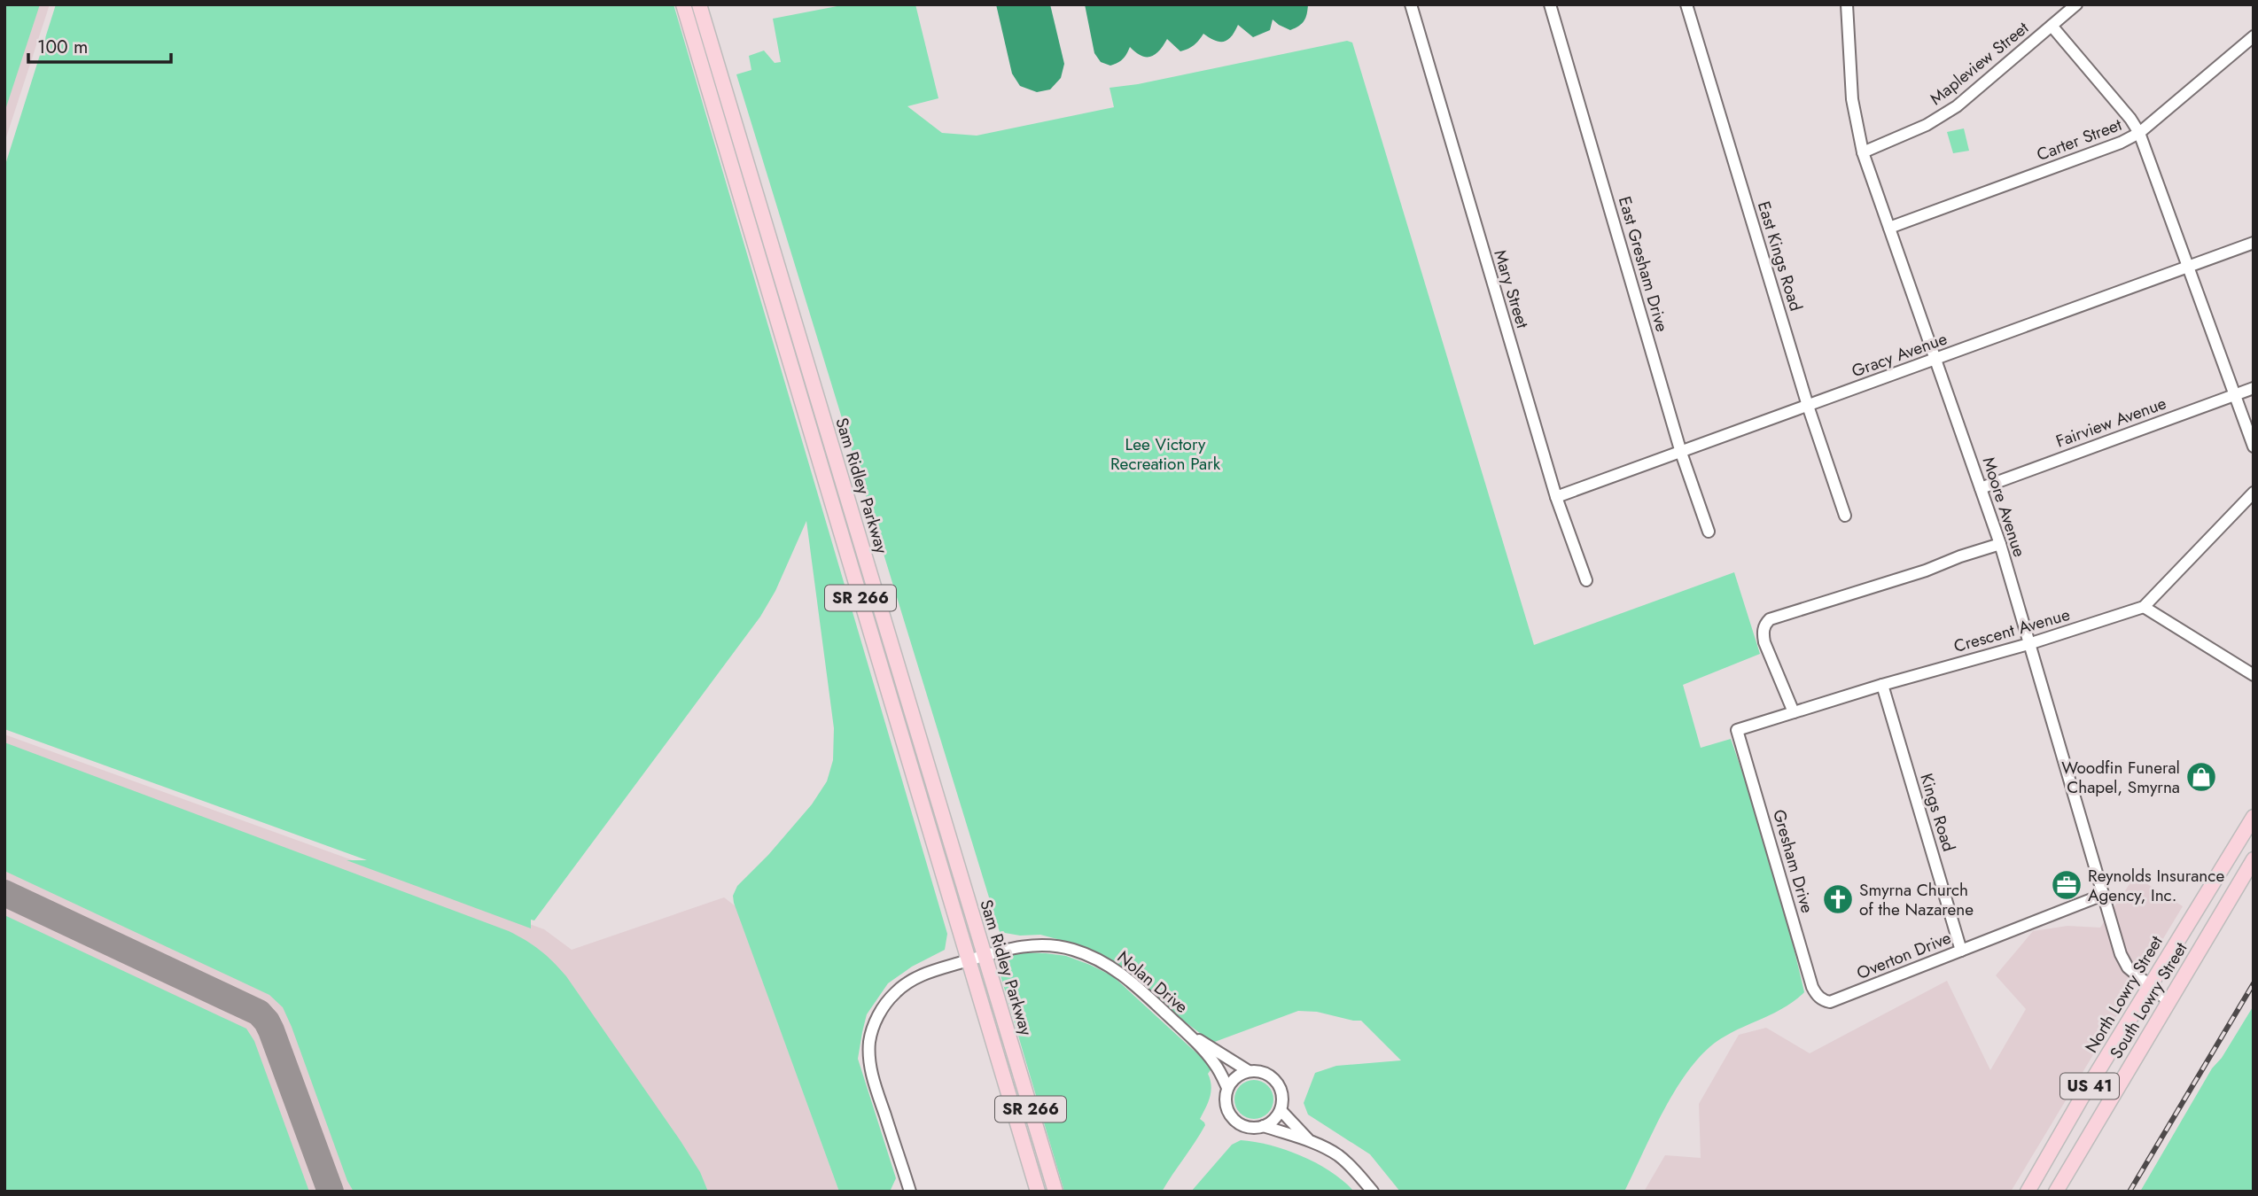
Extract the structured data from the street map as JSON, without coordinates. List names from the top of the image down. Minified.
{"streets":{"main road":["Sam Ridley Parkway","SR 266","North Lowry Street","South Lowry Street","US 41"],"street":["Mapleview Street","Carter Street","East Kings Road","East Gresham Drive","Mary Street","Gracy Avenue","Fairview Avenue","Moore Avenue","Crescent Avenue","Kings Road","Gresham Drive","Overton Drive","Nolan Drive"]},"crossings":[["Mapleview Street","Moore Avenue"],["Carter Street","Moore Avenue"],["East Kings Road","Gracy Avenue"],["East Gresham Drive","Gracy Avenue"],["Mary Street","Gracy Avenue"],["Gracy Avenue","Moore Avenue"],["Fairview Avenue","Moore Avenue"],["Sam Ridley Parkway","Nolan Drive"],["Moore Avenue","Crescent Avenue"],["Moore Avenue","Overton Drive"],["Moore Avenue","North Lowry Street"],["Moore Avenue","South Lowry Street"],["Crescent Avenue","Kings Road"],["Crescent Avenue","Gresham Drive"],["Kings Road","Overton Drive"],["Gresham Drive","Overton Drive"]],"parks":["Lee Victory Recreation Park"],"places":{"shop":["Woodfin Funeral Chapel, Smyrna"],"office":["Reynolds Insurance Agency, Inc."],"church":["Smyrna Church of the Nazarene"]},"scale_bar":"100 m"}
